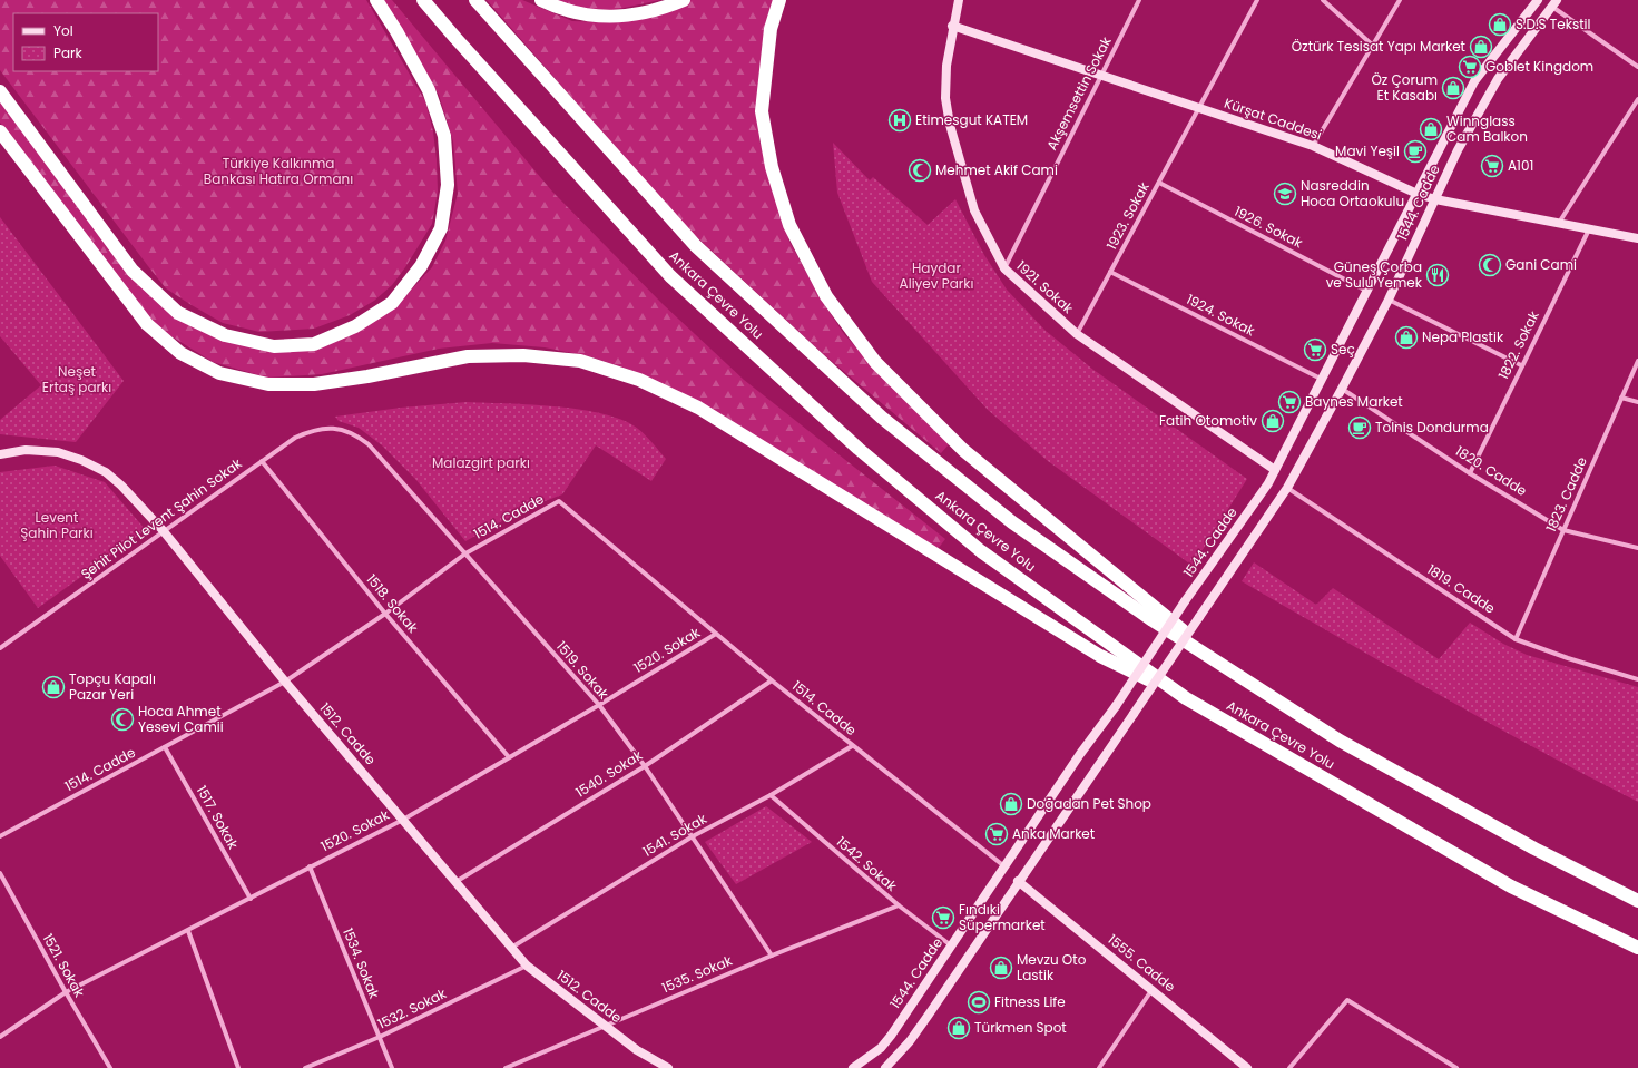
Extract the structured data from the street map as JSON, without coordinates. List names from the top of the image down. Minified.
{"streets":{"highway":["Ankara Çevre Yolu"],"street":["Akşemsettin Sokak","Kürşat Caddesi","1544. Cadde","1923. Sokak","1926. Sokak","1921. Sokak","1924. Sokak","1822. Sokak","1820. Cadde","1823. Cadde","1514. Cadde","Şehit Pilot Levent Şahin Sokak","1819. Cadde","1518. Sokak","1520. Sokak","1519. Sokak","1512. Cadde","1540. Sokak","1517. Sokak","1541. Sokak","1542. Sokak","1534. Sokak","1555. Cadde","1521. Sokak","1535. Sokak","1532. Sokak"]},"crossings":[["Akşemsettin Sokak","Kürşat Caddesi"],["Akşemsettin Sokak","1921. Sokak"],["Kürşat Caddesi","1544. Cadde"],["Kürşat Caddesi","1923. Sokak"],["Kürşat Caddesi","1921. Sokak"],["Kürşat Caddesi","1822. Sokak"],["1544. Cadde","1926. Sokak"],["1544. Cadde","1921. Sokak"],["1544. Cadde","1924. Sokak"],["1544. Cadde","1820. Cadde"],["1544. Cadde","1514. Cadde"],["1544. Cadde","1819. Cadde"],["1544. Cadde","1542. Sokak"],["1544. Cadde","1555. Cadde"],["1923. Sokak","1926. Sokak"],["1923. Sokak","1921. Sokak"],["1923. Sokak","1924. Sokak"],["1822. Sokak","1820. Cadde"],["1820. Cadde","1823. Cadde"],["1823. Cadde","1819. Cadde"],["1514. Cadde","1518. Sokak"],["1514. Cadde","1520. Sokak"],["1514. Cadde","1519. Sokak"],["1514. Cadde","1512. Cadde"],["1514. Cadde","1540. Sokak"],["1514. Cadde","1517. Sokak"],["1514. Cadde","1541. Sokak"],["Şehit Pilot Levent Şahin Sokak","1518. Sokak"],["Şehit Pilot Levent Şahin Sokak","1519. Sokak"],["Şehit Pilot Levent Şahin Sokak","1512. Cadde"],["1518. Sokak","1520. Sokak"],["1520. Sokak","1519. Sokak"],["1520. Sokak","1512. Cadde"],["1520. Sokak","1517. Sokak"],["1520. Sokak","1534. Sokak"],["1520. Sokak","1521. Sokak"],["1519. Sokak","1540. Sokak"],["1519. Sokak","1541. Sokak"],["1519. Sokak","1535. Sokak"],["1512. Cadde","1540. Sokak"],["1512. Cadde","1541. Sokak"],["1512. Cadde","1535. Sokak"],["1512. Cadde","1532. Sokak"],["1541. Sokak","1542. Sokak"],["1542. Sokak","1535. Sokak"],["1534. Sokak","1532. Sokak"]],"parks":["Türkiye Kalkınma Bankası Hatıra Ormanı","Haydar Aliyev Parkı","Neşet Ertaş parkı","Malazgirt parkı","Levent Şahin Parkı"],"places":{"shop":["S.D.S Tekstil","Öztürk Tesisat Yapı Market","Öz Çorum Et Kasabı","Winnglass Cam Balkon","Nepa Plastik","Fatih Otomotiv","Topçu Kapalı Pazar Yeri","Doğadan Pet Shop","Mevzu Oto Lastik","Türkmen Spot"],"supermarket":["Goblet Kingdom","A101","Seç","Baynes Market","Anka Market","Fındıki Süpermarket"],"hospital":["Etimesgut KATEM"],"cafe":["Mavi Yeşil","Tolnis Dondurma"],"mosque":["Mehmet Akif Cami","Gani Cami","Hoca Ahmet Yesevi Camii"],"school or university":["Nasreddin Hoca Ortaokulu"],"restaurant":["Güneş Çorba ve Sulu Yemek"],"sports":["Fitness Life"]},"legend":["Yol","Park"]}
